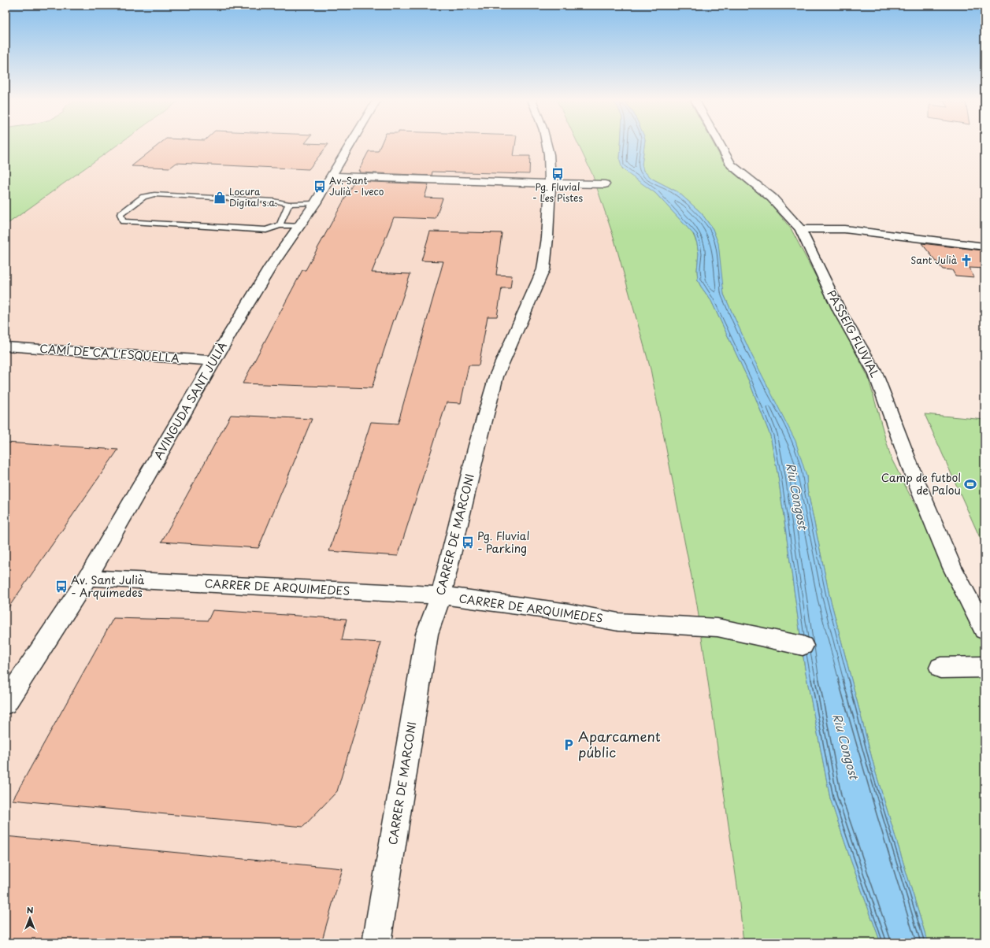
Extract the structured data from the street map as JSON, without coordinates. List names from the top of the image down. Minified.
{"streets":{"street":["PASSEIG FLUVIAL","CAMÍ DE CA L'ESQUELLA","AVINGUDA SANT JULIÀ","CARRER DE MARCONI","CARRER DE ARQUIMEDES"]},"crossings":[["CAMÍ DE CA L'ESQUELLA","AVINGUDA SANT JULIÀ"],["AVINGUDA SANT JULIÀ","CARRER DE ARQUIMEDES"],["CARRER DE MARCONI","CARRER DE ARQUIMEDES"]],"water":["Riu Congost"],"places":{"bus stop":["Pg. Fluvial - Les Pistes","Av. Sant Julià - Iveco","Pg. Fluvial - Parking","Av. Sant Julià - Arquímedes"],"shop":["Locura Digital s.a."],"church":["Sant Julià"],"sports":["Camp de futbol de Palou"],"parking":["Aparcament públic"]},"north":"top"}
